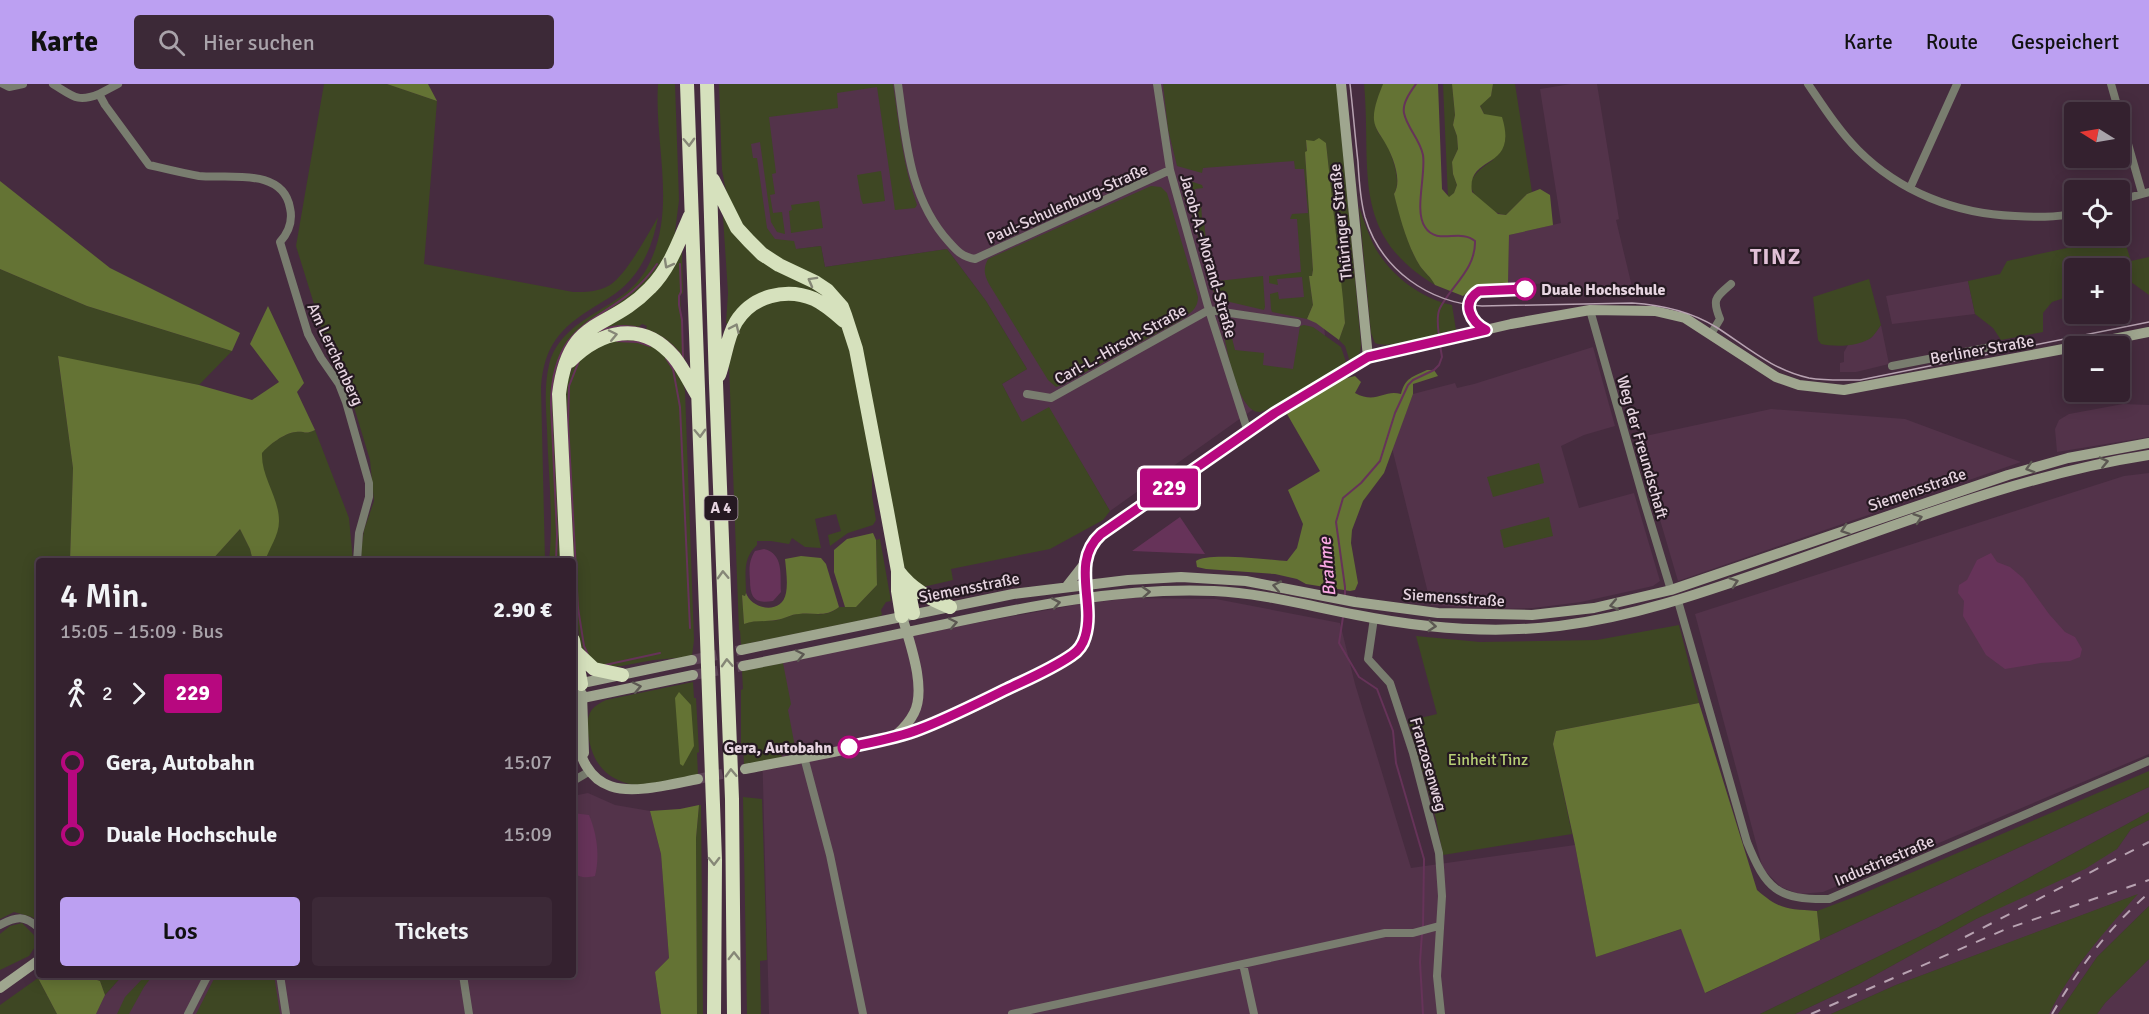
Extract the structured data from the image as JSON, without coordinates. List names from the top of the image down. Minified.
{"streets":{"highway":["A 4"],"main road":["Thüringer Straße","Berliner Straße","Siemensstraße"],"street":["Paul-Schulenburg-Straße","Jacob-A.-Morand-Straße","Carl-L.-Hirsch-Straße","Am Lerchenberg","Weg der Freundschaft","Franzosenweg","Industriestraße"]},"crossings":[["Paul-Schulenburg-Straße","Jacob-A.-Morand-Straße"],["Thüringer Straße","Berliner Straße"],["Jacob-A.-Morand-Straße","Carl-L.-Hirsch-Straße"],["Jacob-A.-Morand-Straße","Berliner Straße"],["Berliner Straße","Weg der Freundschaft"],["Berliner Straße","Siemensstraße"],["Weg der Freundschaft","Siemensstraße"],["Siemensstraße","Franzosenweg"],["Siemensstraße","Industriestraße"]],"districts":["TINZ"],"water":["Brahme"],"parks":["Einheit Tinz"],"places":["Duale Hochschule","Gera, Autobahn"],"lines":["bus line 229"],"north":"left","page":{"header":"Karte","search":"Hier suchen","nav":["Karte","Route","Gespeichert"],"on_map":"229","map_buttons":["+","−"],"heading":["4 Min.","15:05 – 15:09 · Bus","2.90 €"],"legs":["2","229"],"list":[{"name":"Gera, Autobahn","value":"15:07"},{"name":"Duale Hochschule","value":"15:09"}],"buttons":["Los","Tickets"]}}
